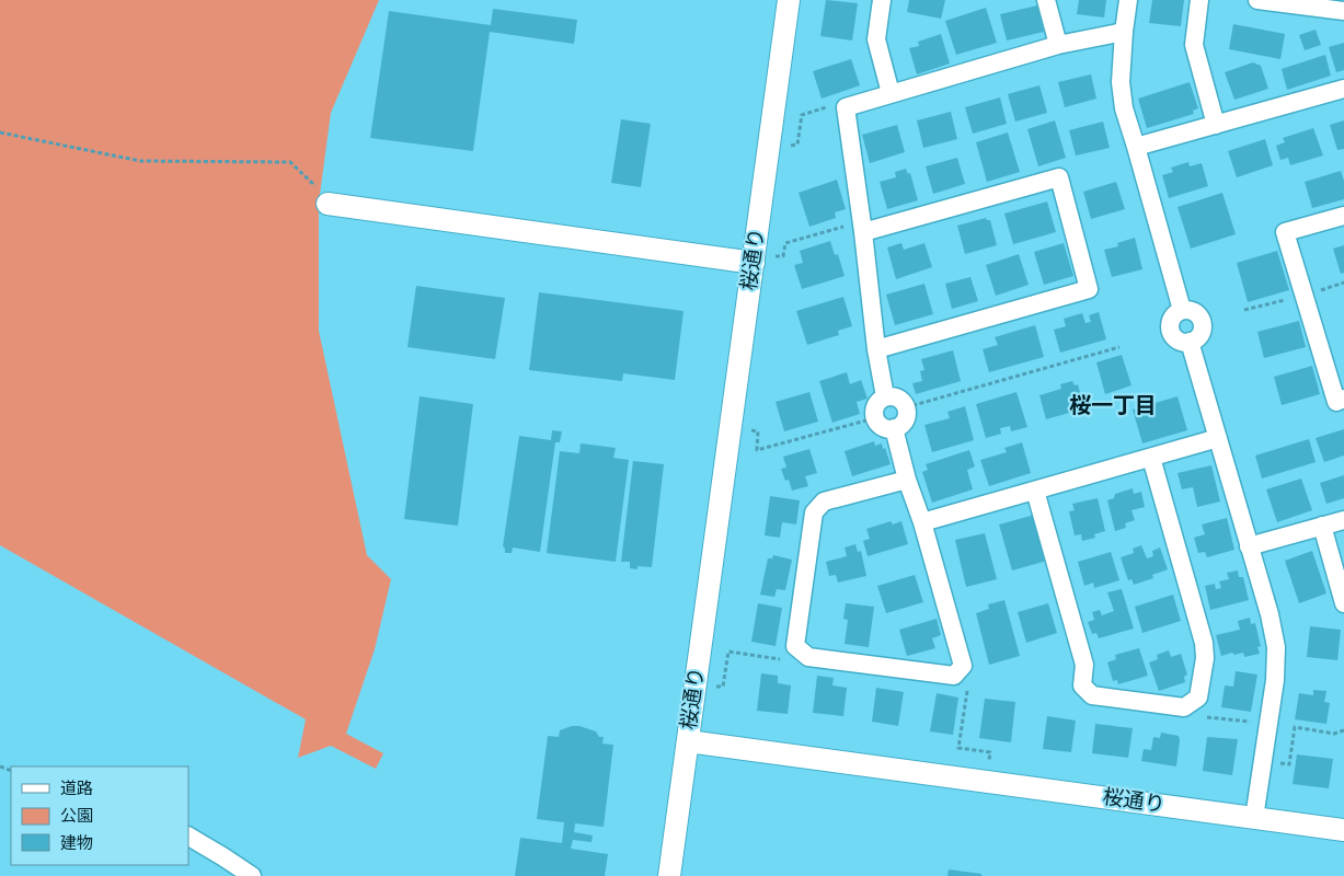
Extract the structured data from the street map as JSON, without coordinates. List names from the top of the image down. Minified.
{"streets":{"street":["桜通り"]},"districts":["桜一丁目"],"legend":["道路","公園","建物"]}
